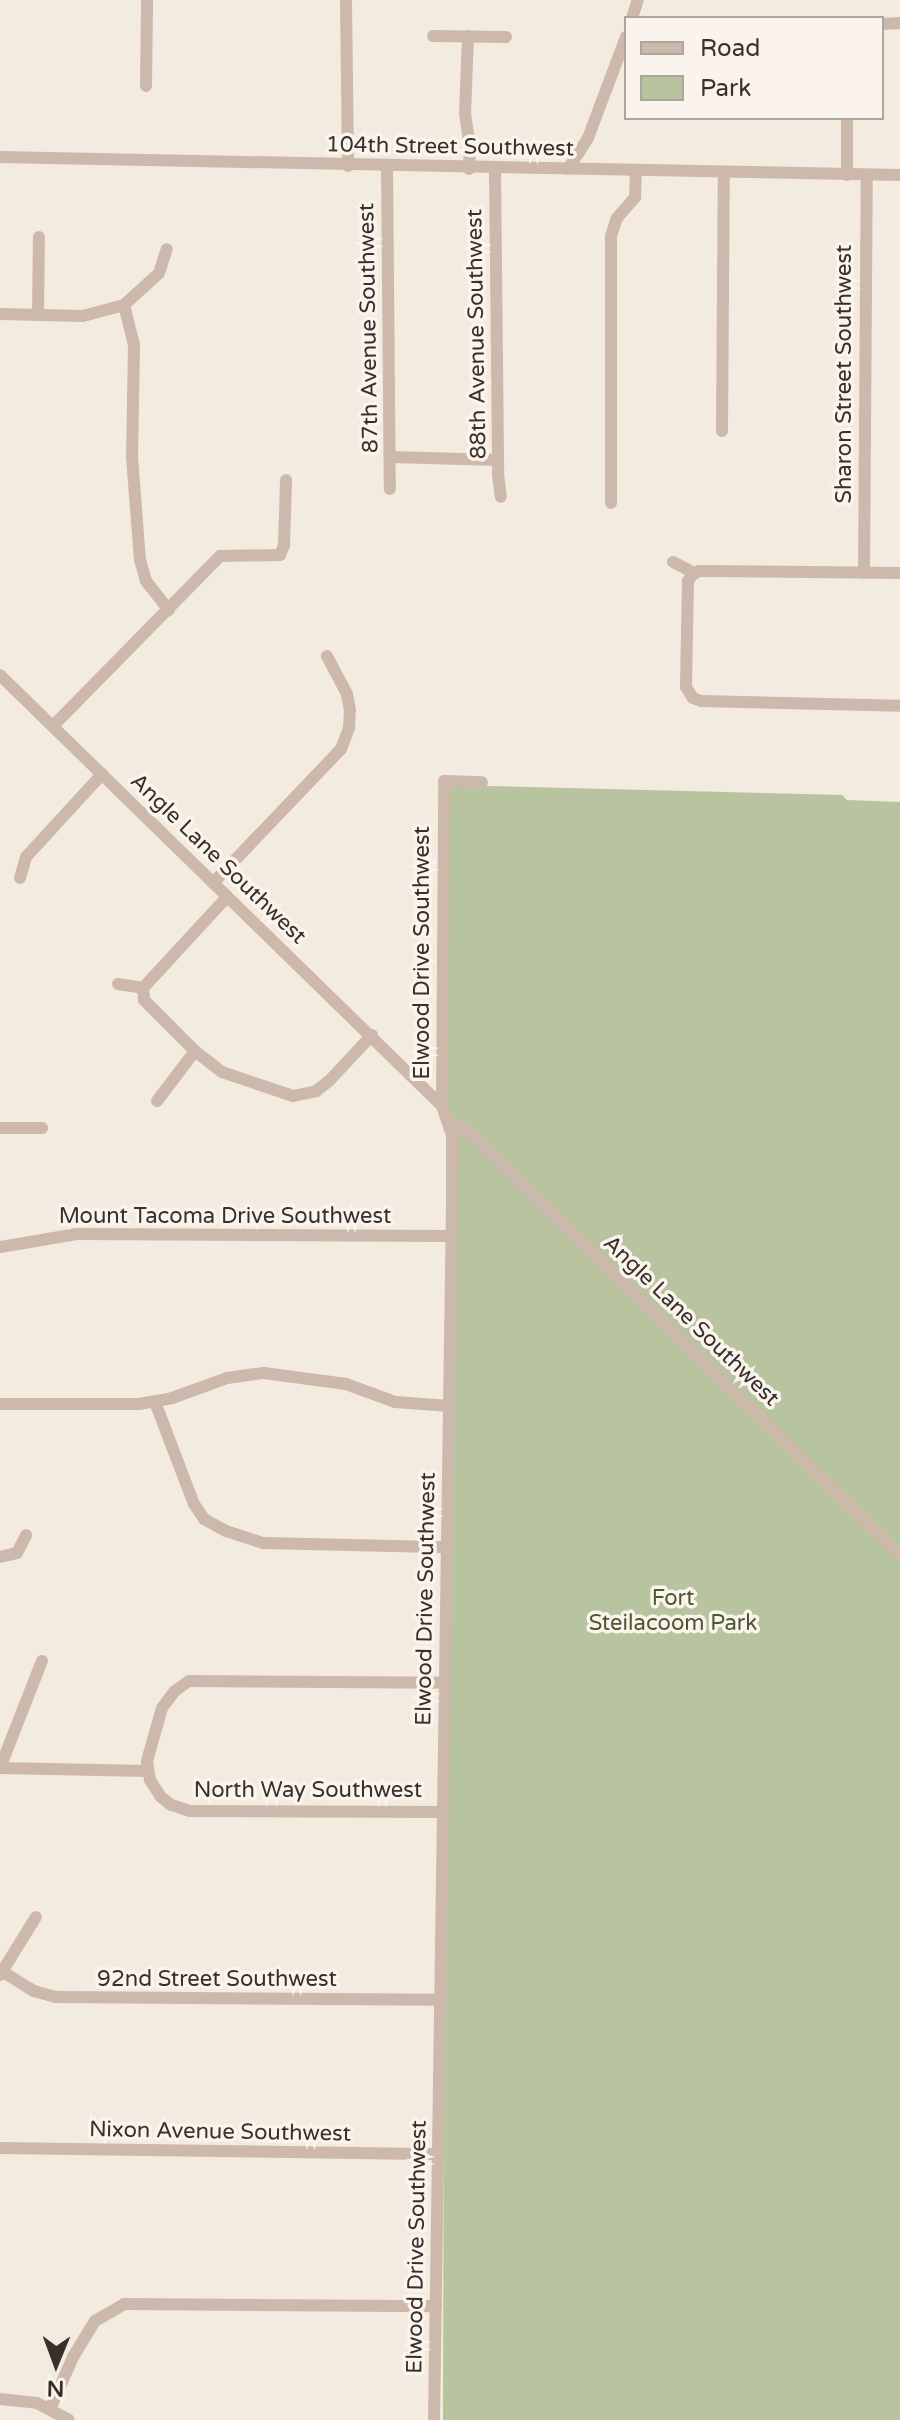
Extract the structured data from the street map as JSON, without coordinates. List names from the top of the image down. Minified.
{"streets":{"street":["104th Street Southwest","87th Avenue Southwest","88th Avenue Southwest","Sharon Street Southwest","Angle Lane Southwest","Elwood Drive Southwest","Mount Tacoma Drive Southwest","North Way Southwest","92nd Street Southwest","Nixon Avenue Southwest"]},"crossings":[["104th Street Southwest","87th Avenue Southwest"],["104th Street Southwest","88th Avenue Southwest"],["104th Street Southwest","Sharon Street Southwest"],["Angle Lane Southwest","Elwood Drive Southwest"],["Elwood Drive Southwest","Mount Tacoma Drive Southwest"],["Elwood Drive Southwest","North Way Southwest"],["Elwood Drive Southwest","92nd Street Southwest"],["Elwood Drive Southwest","Nixon Avenue Southwest"]],"parks":["Fort Steilacoom Park"],"legend":["Road","Park"],"north":"bottom"}
